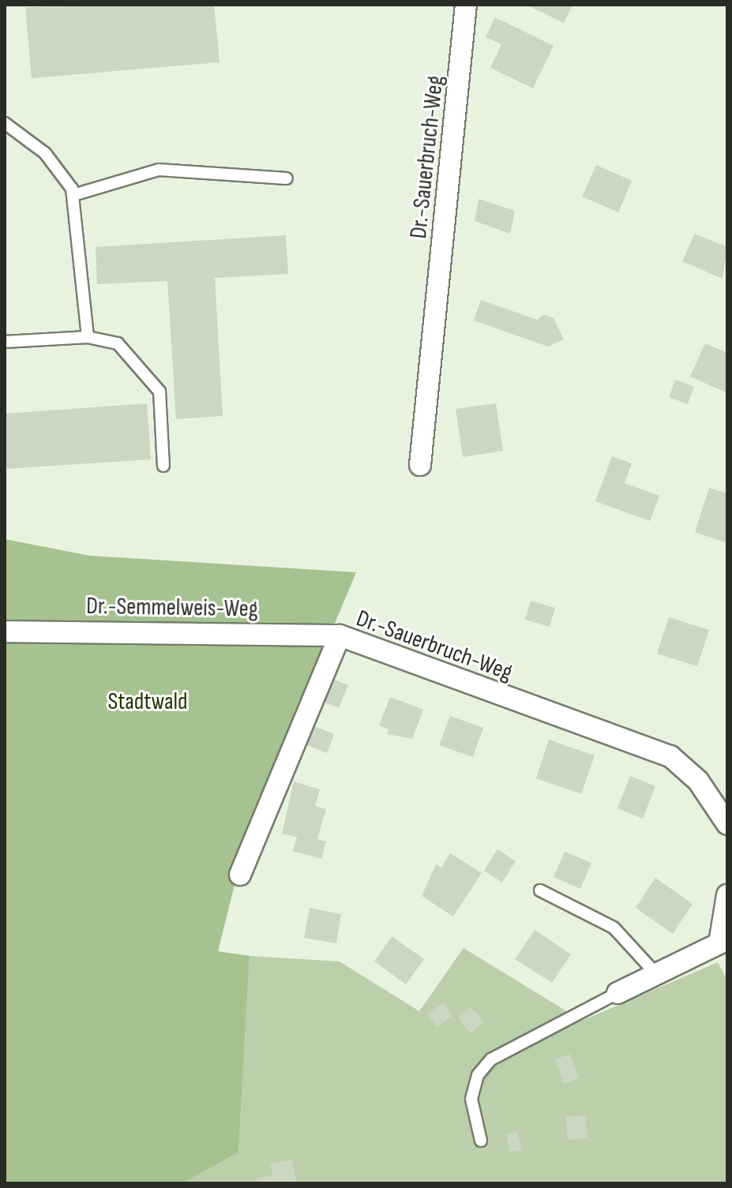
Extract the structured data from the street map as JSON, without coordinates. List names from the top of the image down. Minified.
{"streets":{"street":["Dr.-Sauerbruch-Weg","Dr.-Semmelweis-Weg"]},"crossings":[["Dr.-Sauerbruch-Weg","Dr.-Semmelweis-Weg"]],"parks":["Stadtwald"]}
